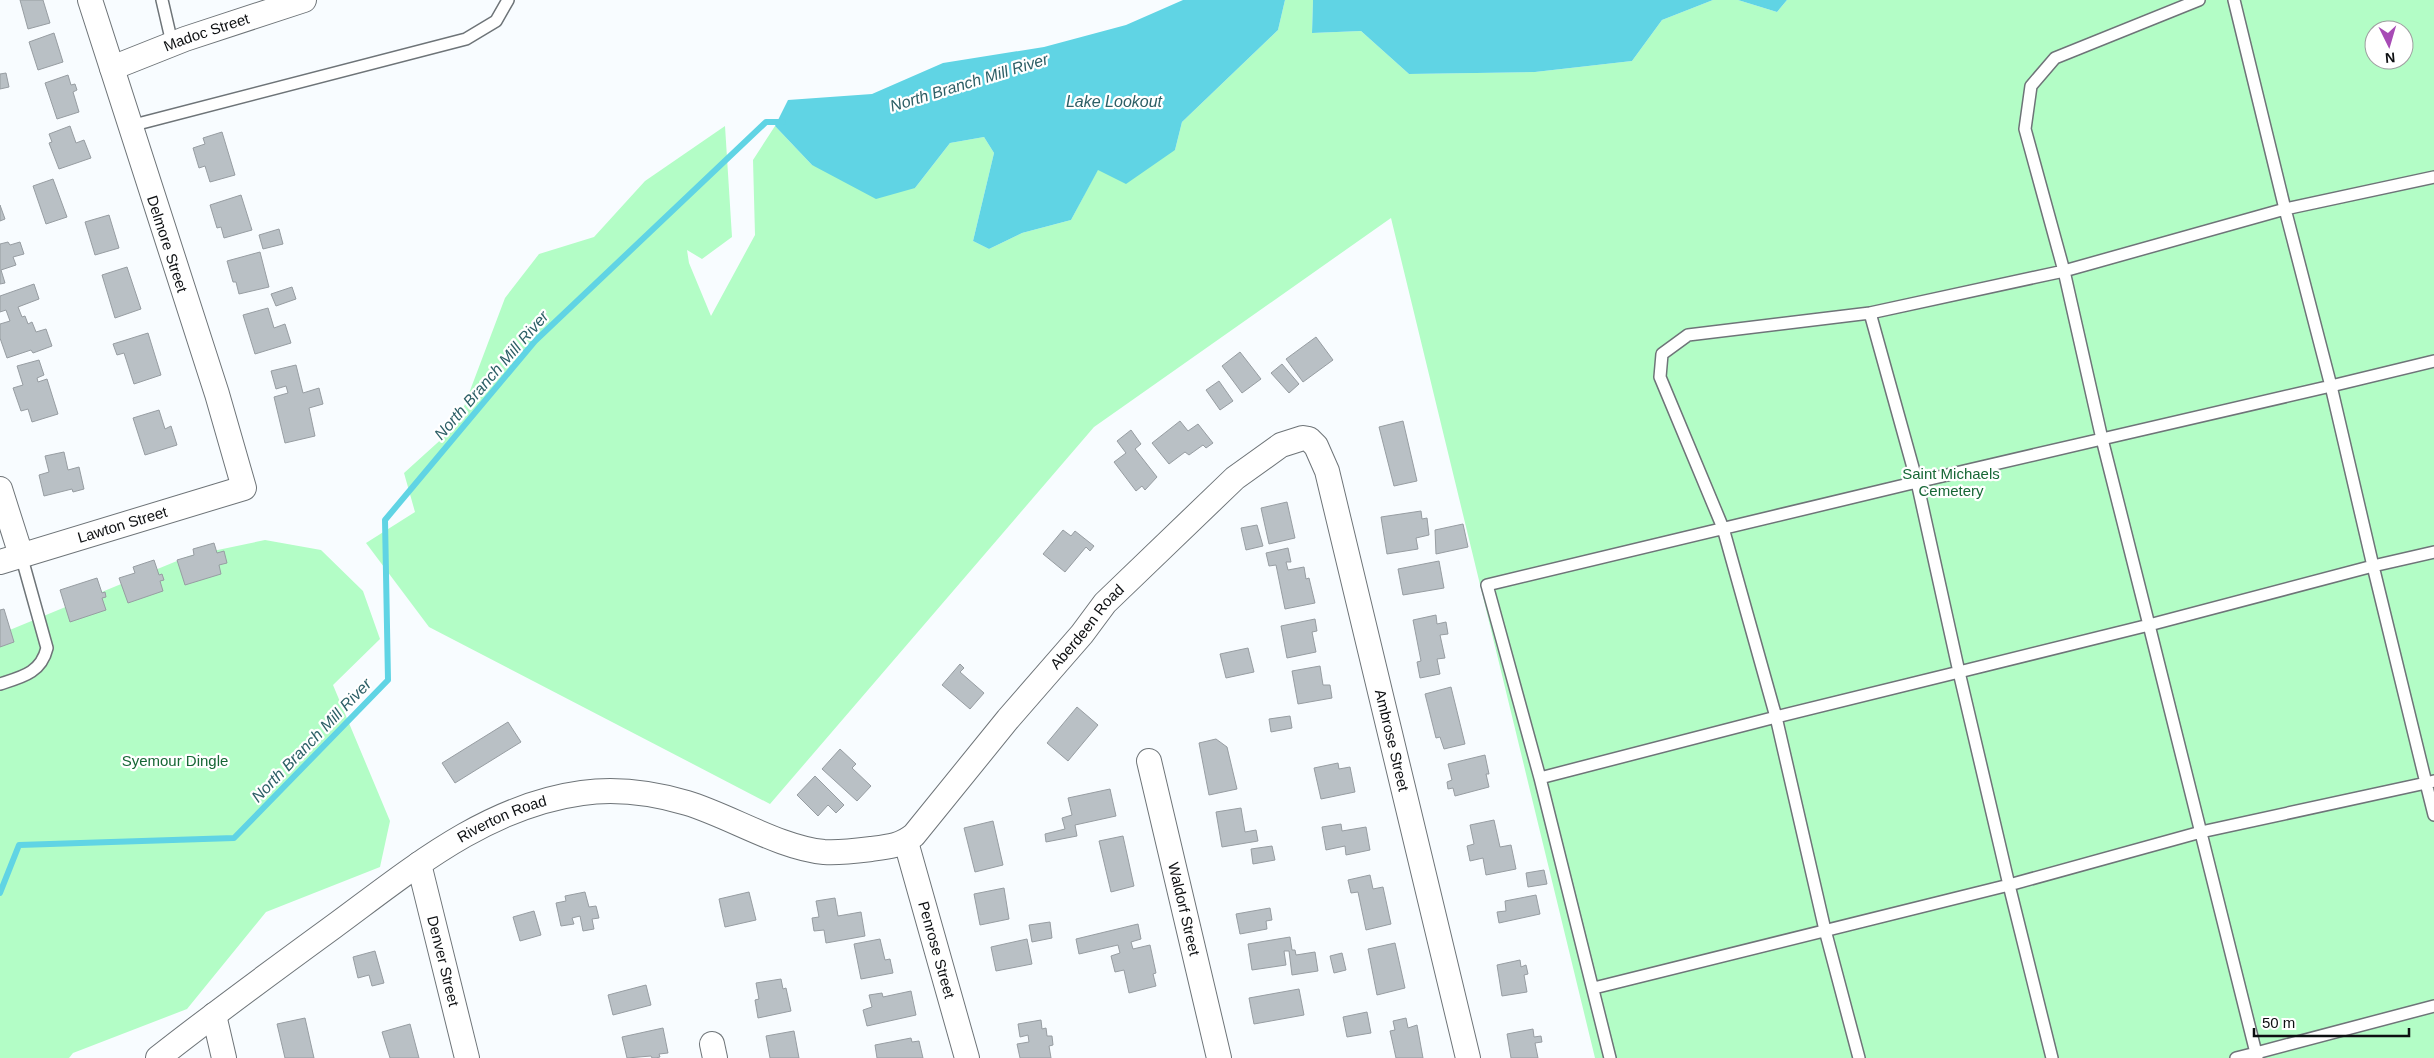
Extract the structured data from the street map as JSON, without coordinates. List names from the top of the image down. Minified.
{"streets":{"street":["Madoc Street","Delmore Street","Lawton Street","Aberdeen Road","Ambrose Street","Riverton Road","Waldorf Street","Penrose Street","Denver Street"]},"crossings":[["Madoc Street","Delmore Street"],["Delmore Street","Lawton Street"],["Aberdeen Road","Ambrose Street"],["Aberdeen Road","Riverton Road"],["Aberdeen Road","Penrose Street"],["Riverton Road","Penrose Street"],["Riverton Road","Denver Street"]],"water":["North Branch Mill River","Lake Lookout"],"parks":["Saint Michaels Cemetery","Syemour Dingle"],"scale_bar":"50 m","north":"bottom"}
